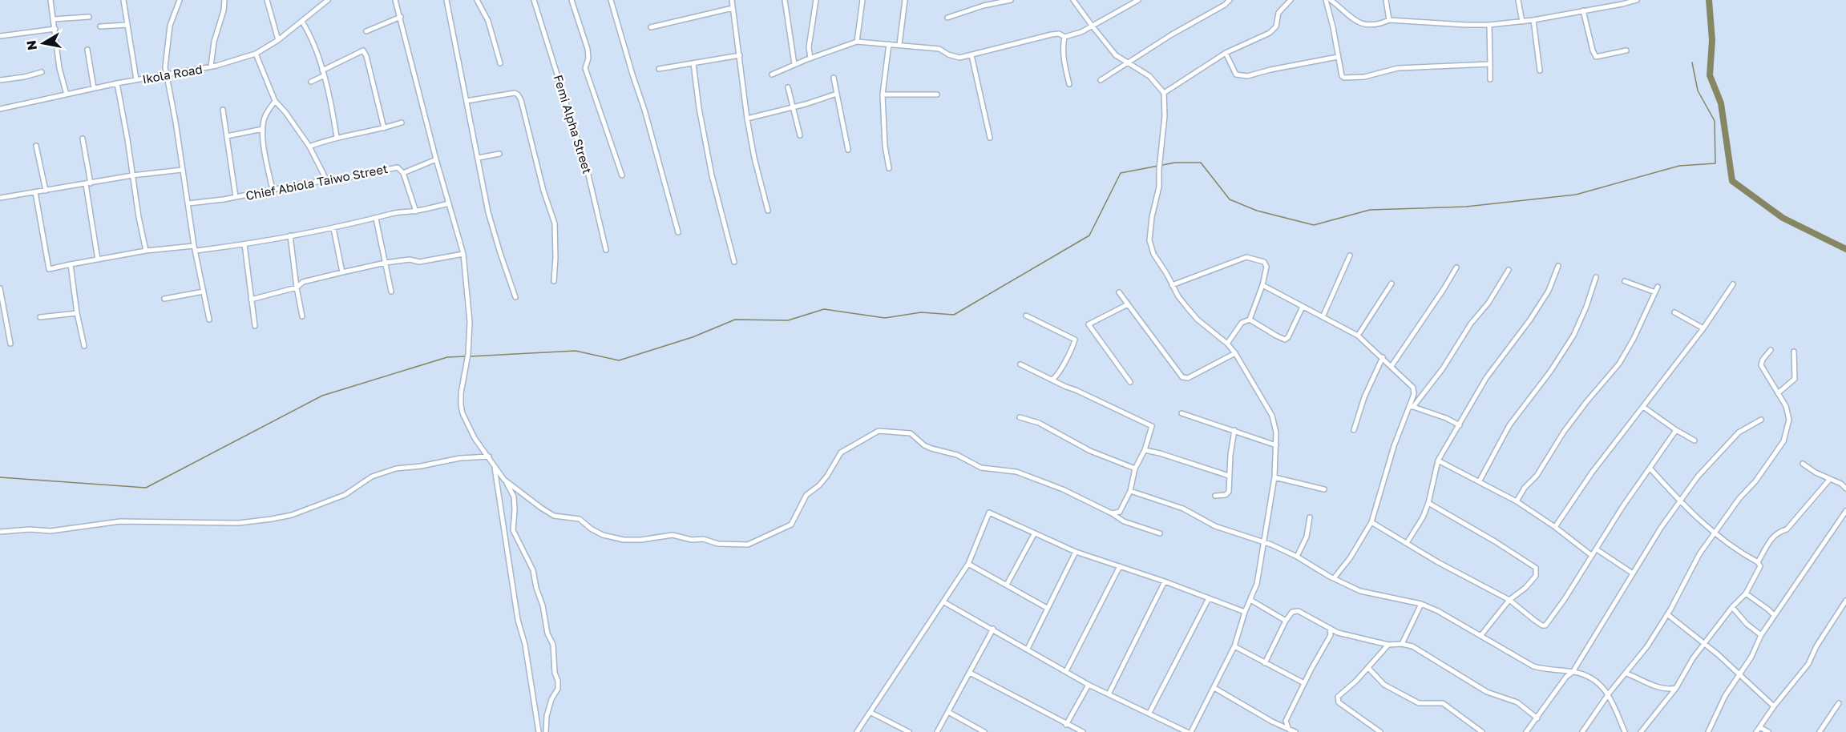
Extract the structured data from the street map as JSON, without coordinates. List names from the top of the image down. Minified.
{"streets":{"street":["Ikola Road","Femi Alpha Street","Chief Abiola Taiwo Street"]},"north":"left"}
